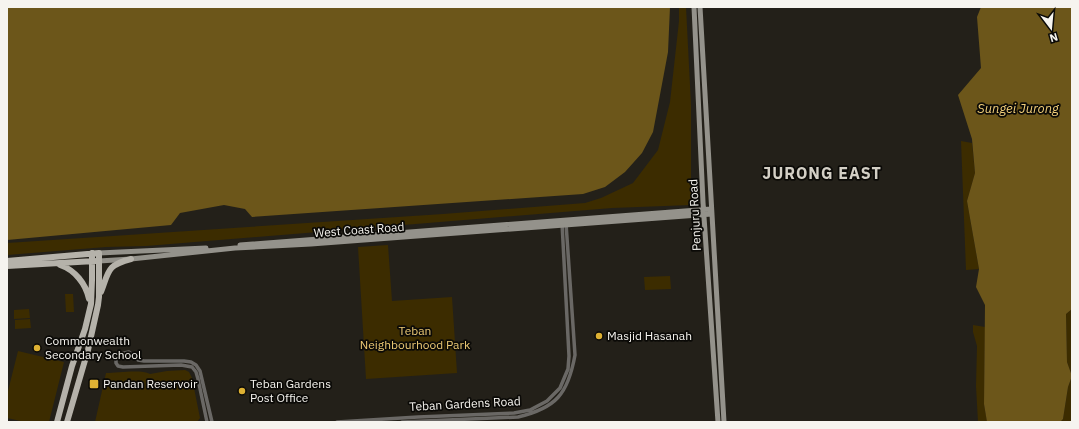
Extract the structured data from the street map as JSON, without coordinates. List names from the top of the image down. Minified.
{"streets":{"main road":["Penjuru Road","West Coast Road"],"street":["Teban Gardens Road"]},"crossings":[["Penjuru Road","West Coast Road"],["West Coast Road","Teban Gardens Road"]],"districts":["JURONG EAST"],"water":["Sungei Jurong"],"parks":["Teban Neighbourhood Park"],"places":{"other":["Masjid Hasanah","Commonwealth Secondary School","Teban Gardens Post Office"],"transit":["Pandan Reservoir"]},"north":"bottom"}
